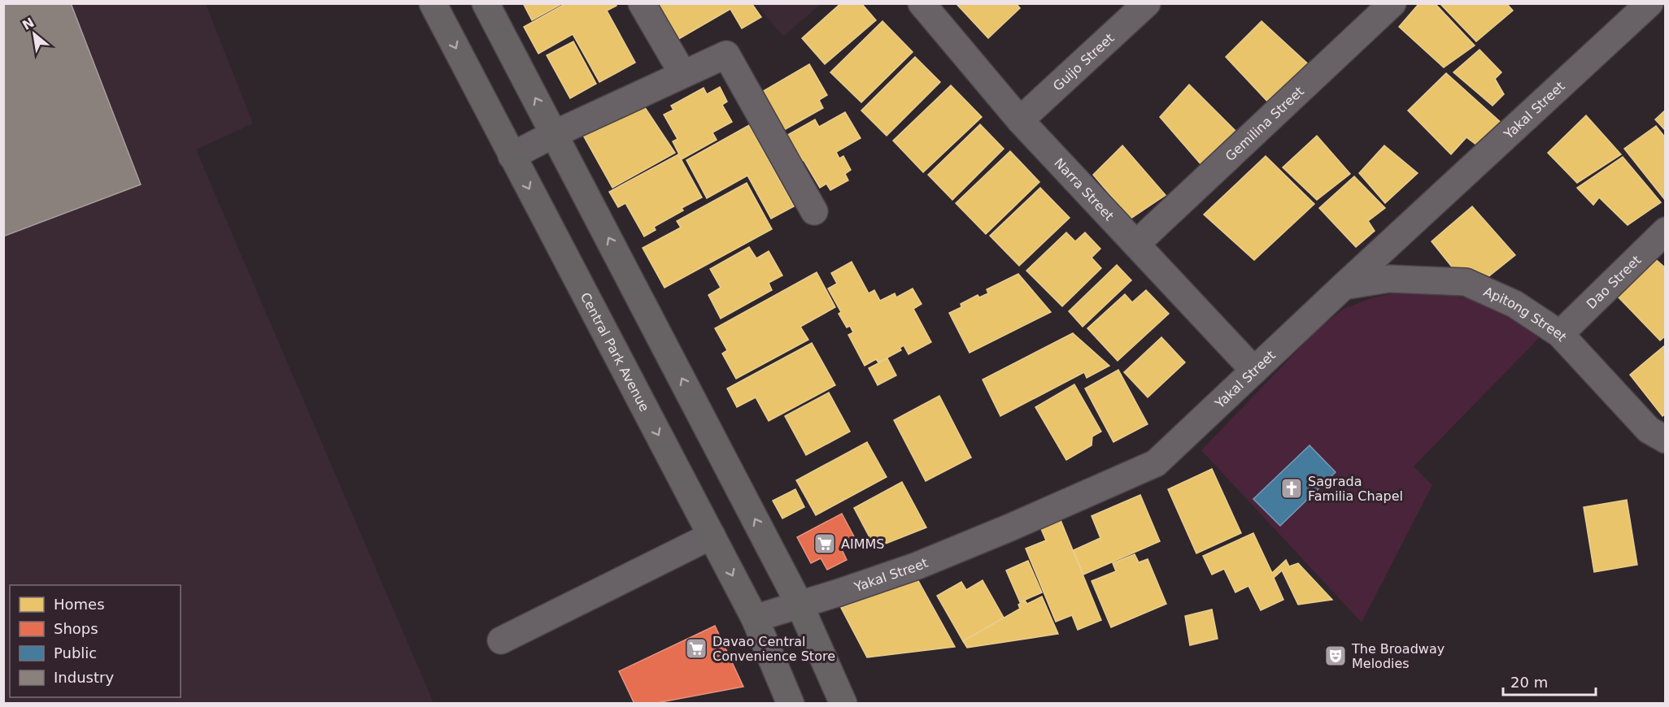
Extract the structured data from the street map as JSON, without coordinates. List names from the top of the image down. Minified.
{"streets":{"street":["Guijo Street","Yakal Street","Gemilina Street","Narra Street","Dao Street","Apitong Street","Central Park Avenue"]},"crossings":[["Guijo Street","Narra Street"],["Yakal Street","Narra Street"],["Yakal Street","Apitong Street"],["Yakal Street","Central Park Avenue"],["Gemilina Street","Narra Street"],["Dao Street","Apitong Street"]],"places":{"church":["Sagrada Familia Chapel"],"supermarket":["AIMMS","Davao Central Convenience Store"],"theatre":["The Broadway Melodies"]},"legend":["Homes","Shops","Public","Industry"],"scale_bar":"20 m","north":"top left"}
